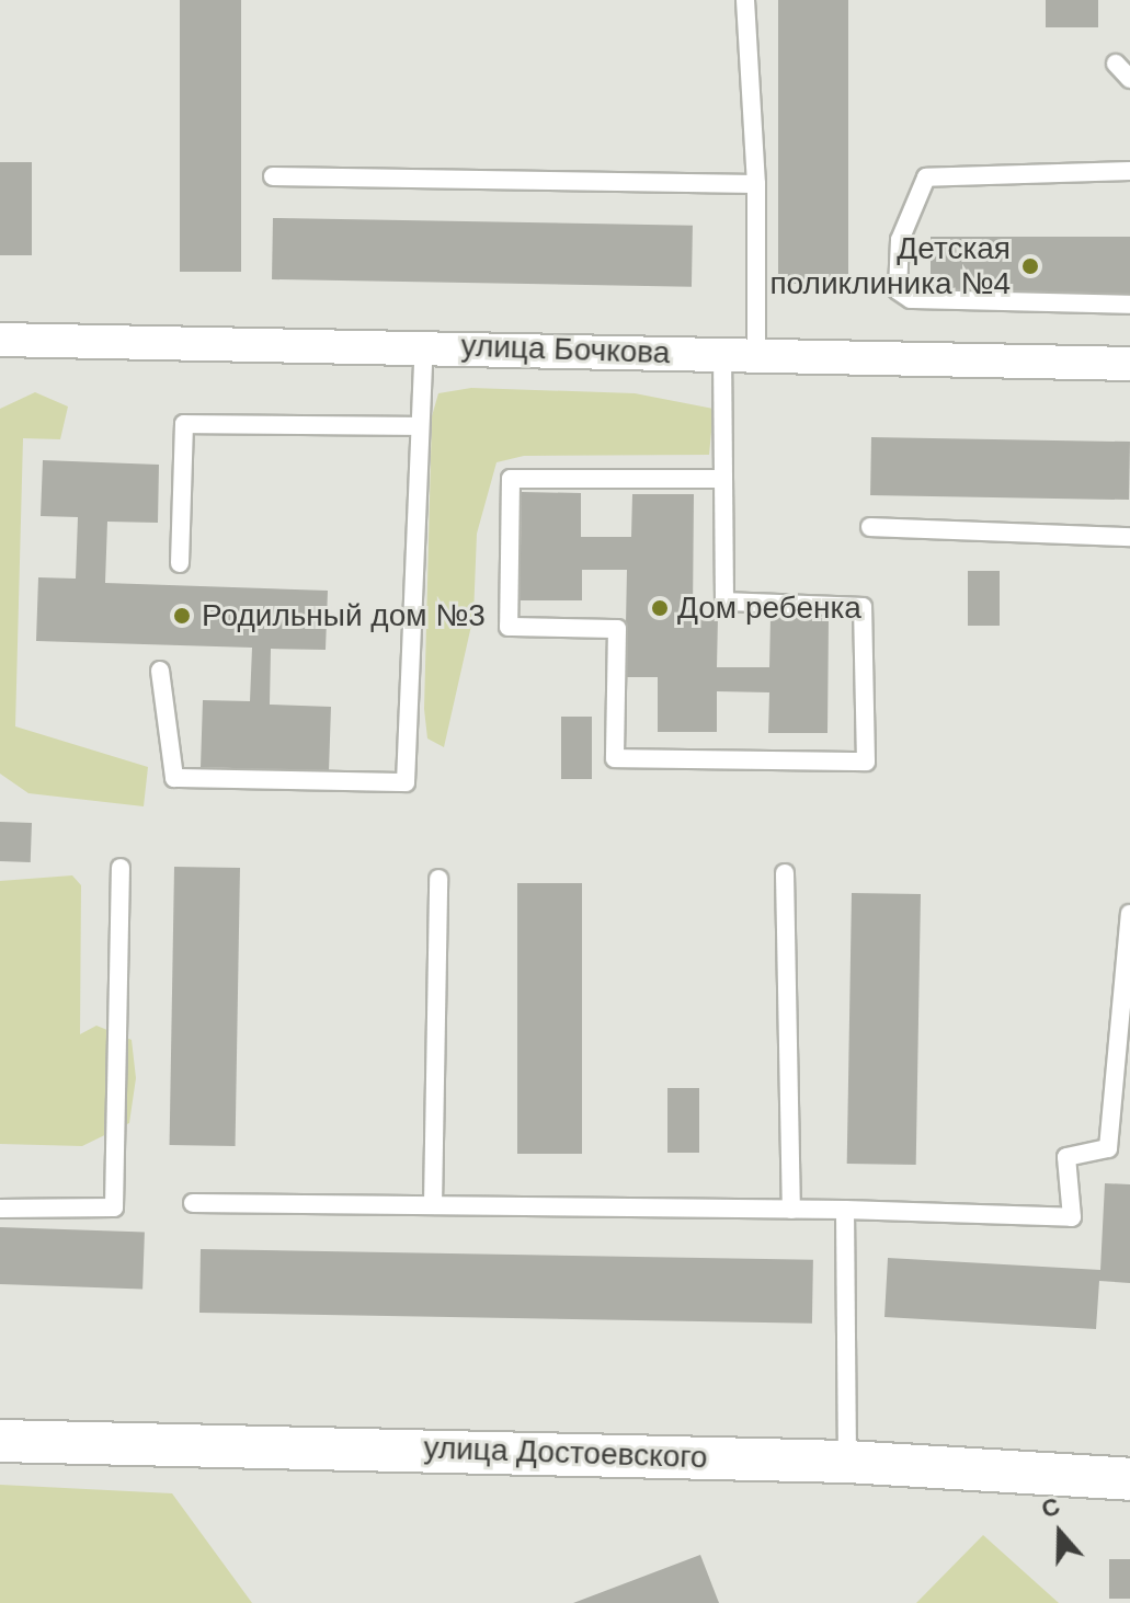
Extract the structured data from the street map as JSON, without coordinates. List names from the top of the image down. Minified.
{"streets":{"street":["улица Бочкова","улица Достоевского"]},"places":["Детская поликлиника №4","Дом ребенка","Родильный дом №3"],"north":"top"}
